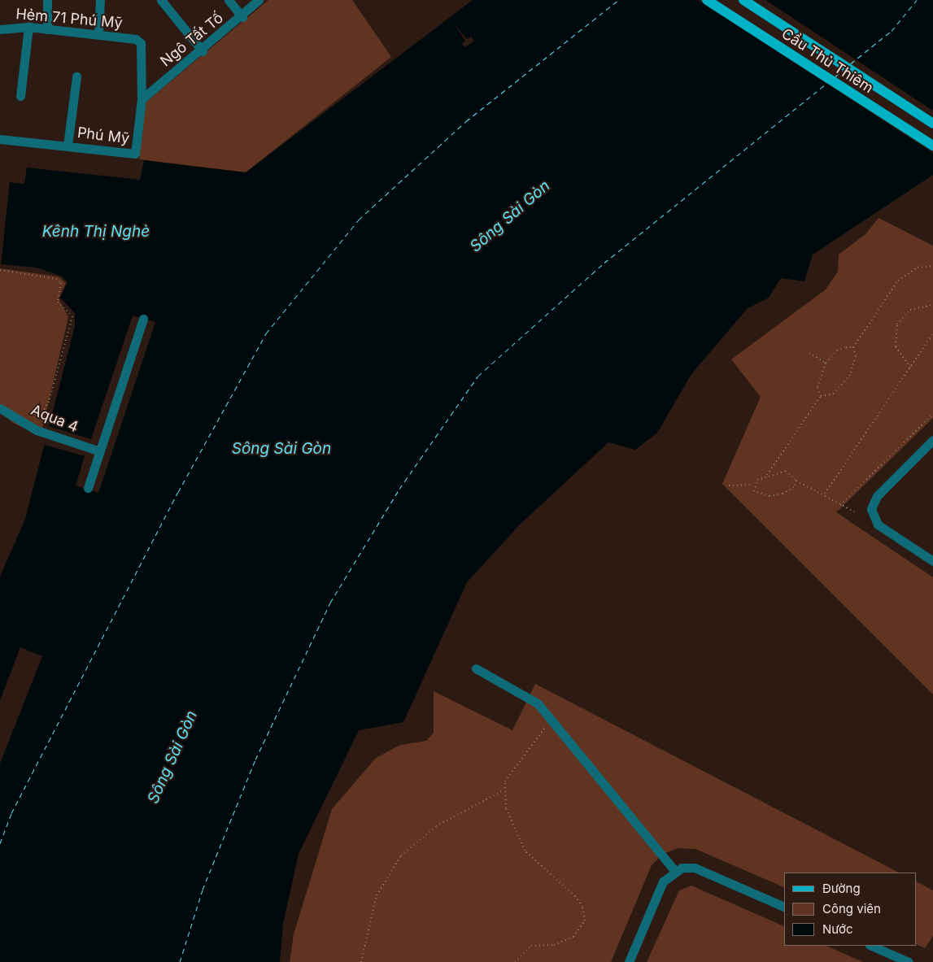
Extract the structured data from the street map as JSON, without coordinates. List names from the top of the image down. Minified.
{"streets":{"main road":["Cầu Thủ Thiêm"],"street":["Hẻm 71 Phú Mỹ","Ngô Tất Tố","Phú Mỹ","Aqua 4"]},"crossings":[["Hẻm 71 Phú Mỹ","Phú Mỹ"],["Ngô Tất Tố","Phú Mỹ"]],"water":["Sông Sài Gòn","Kênh Thị Nghè"],"legend":["Đường","Công viên","Nước"]}
